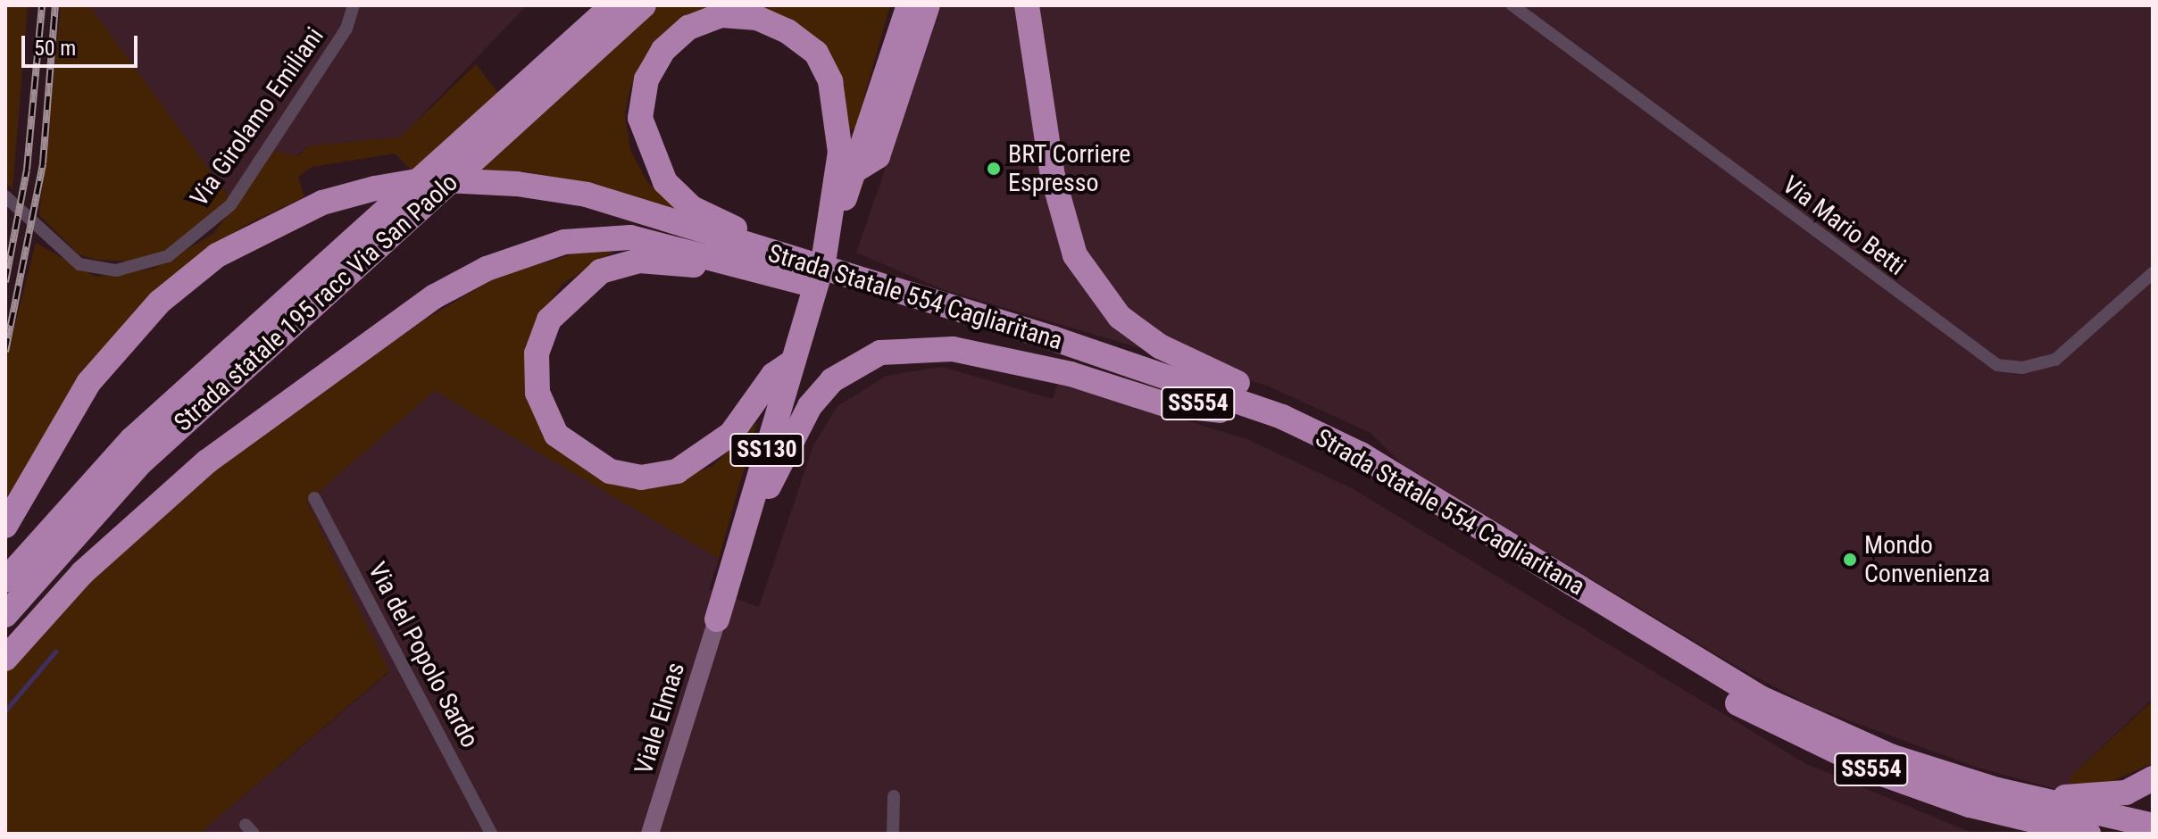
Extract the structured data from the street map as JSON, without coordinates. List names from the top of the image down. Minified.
{"streets":{"highway":["Strada Statale 554 Cagliaritana","Strada statale 195 racc Via San Paolo","SS554","SS130"],"main road":["Viale Elmas"],"street":["Via Girolamo Emiliani","Via Mario Betti","Via del Popolo Sardo"]},"crossings":[["SS130","Viale Elmas"]],"places":["BRT Corriere Espresso","Mondo Convenienza"],"scale_bar":"50 m"}
